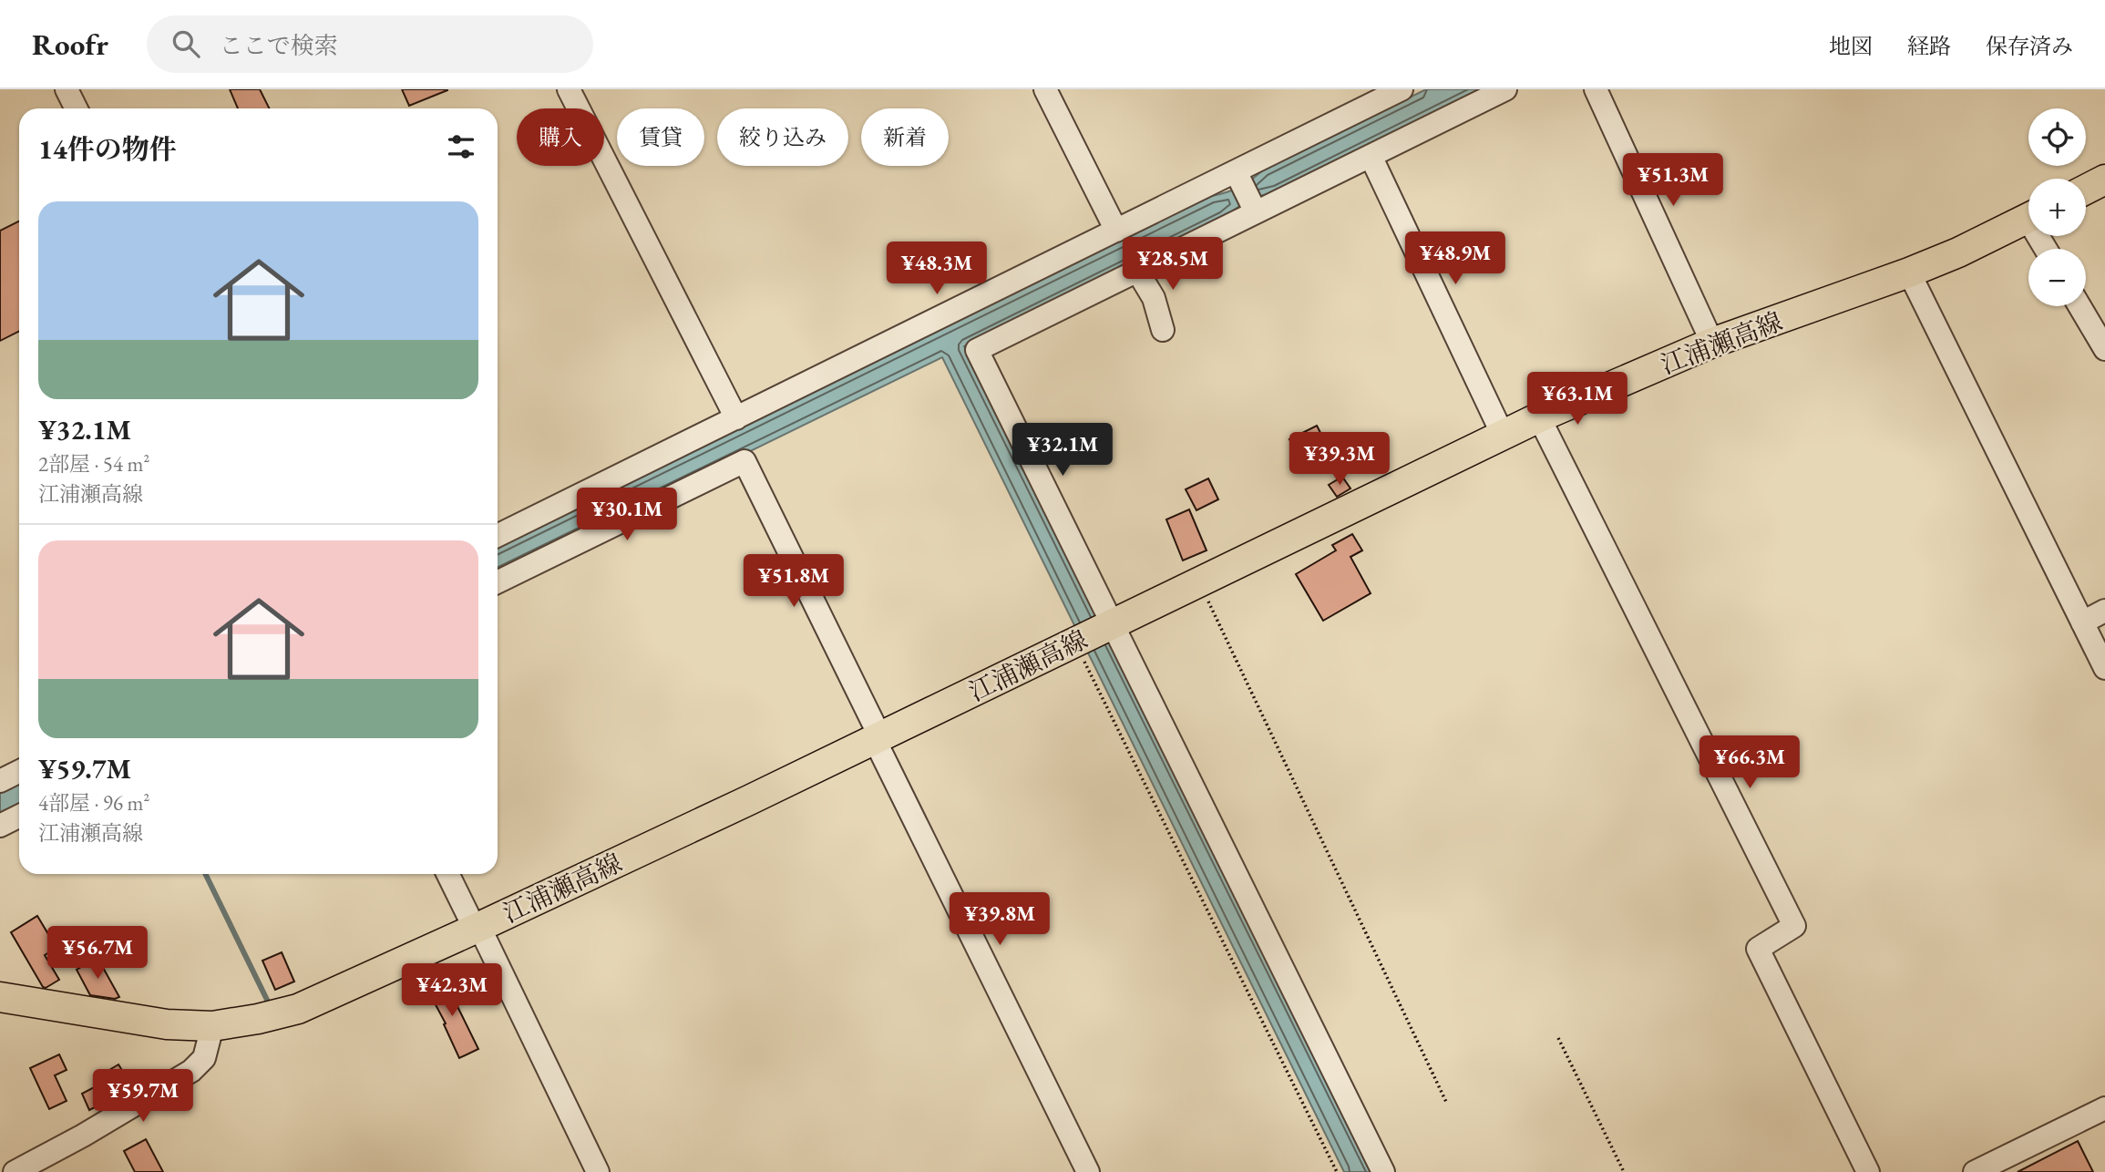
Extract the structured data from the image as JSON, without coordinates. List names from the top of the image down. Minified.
{"streets":{"main road":["江浦瀬高線"]},"page":{"header":"Roofr","search":"ここで検索","nav":["地図","経路","保存済み"],"map_buttons":["+","−"],"chip":["購入","賃貸","絞り込み","新着"],"heading":"14件の物件","price":["¥51.3M","¥48.9M","¥28.5M","¥48.3M","¥63.1M","¥32.1M","¥39.3M","¥30.1M","¥51.8M","¥66.3M","¥39.8M","¥56.7M","¥42.3M","¥59.7M"],"list":[{"name":"¥32.1M","note":"2部屋 · 54 m² · 江浦瀬高線"},{"name":"¥59.7M","note":"4部屋 · 96 m² · 江浦瀬高線"}]}}
